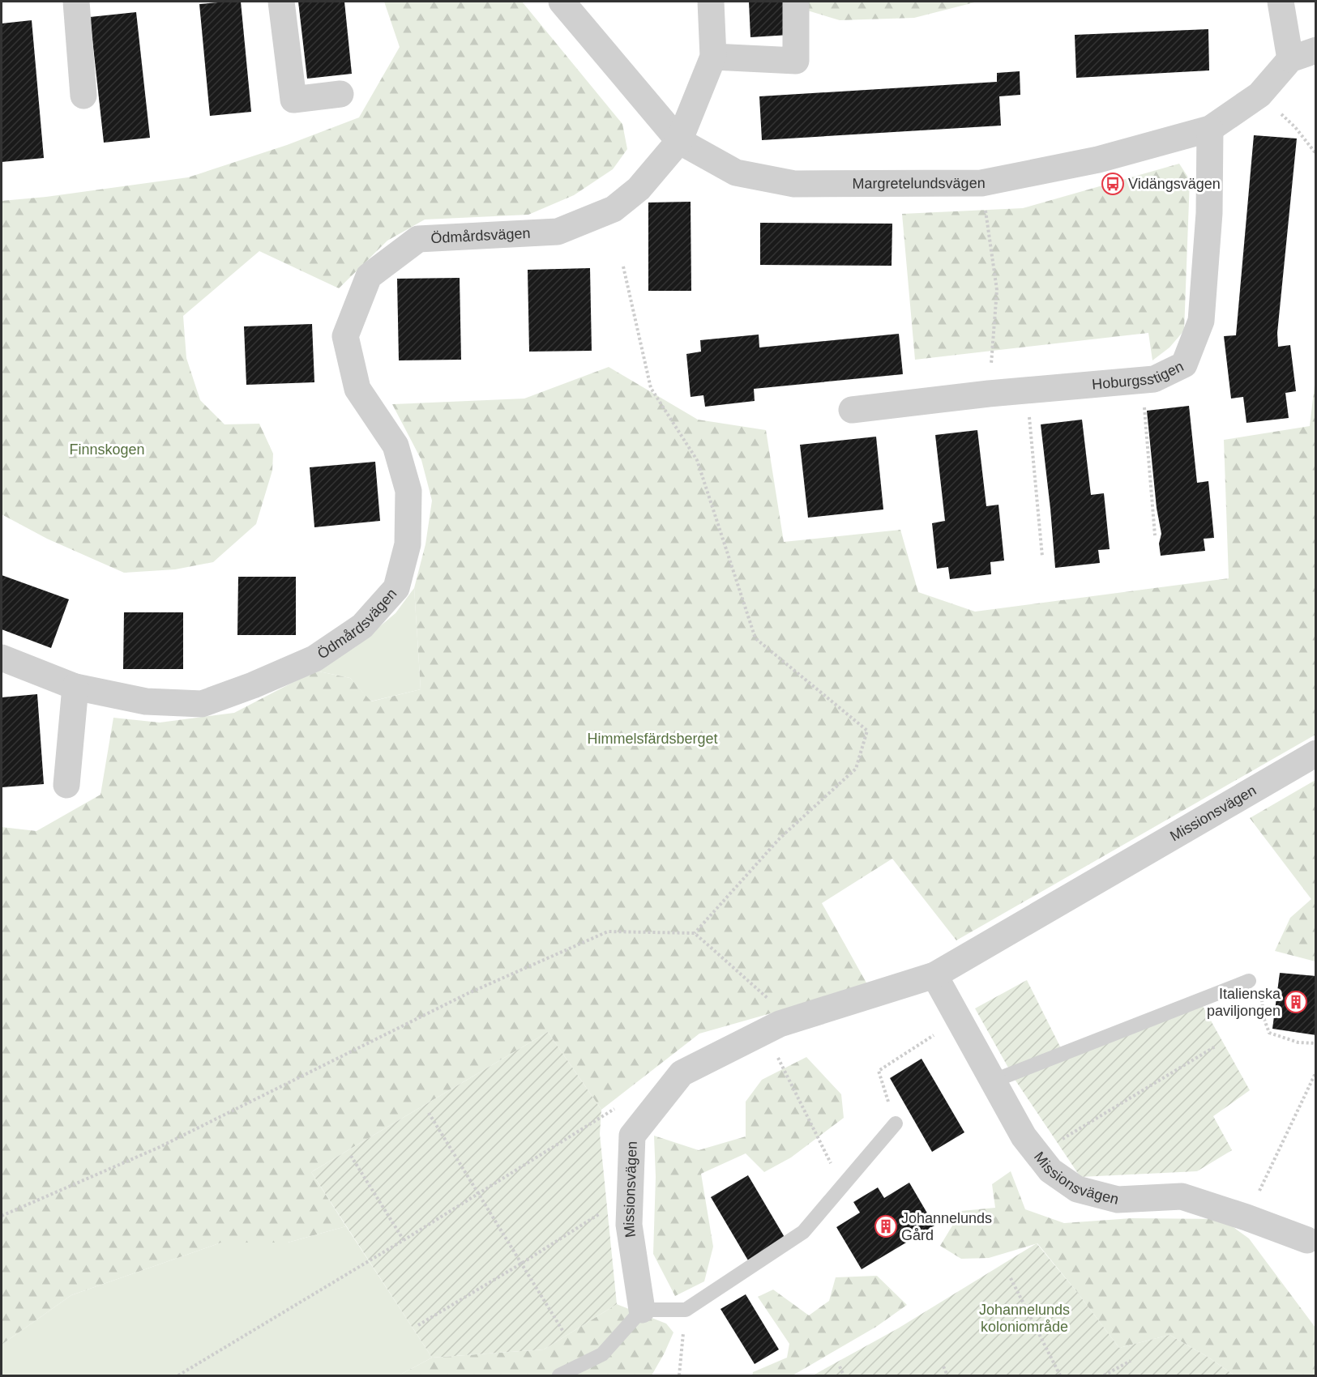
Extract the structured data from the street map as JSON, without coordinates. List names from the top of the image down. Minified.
{"streets":{"street":["Margretelundsvägen","Ödmårdsvägen","Hoburgsstigen","Missionsvägen"]},"crossings":[["Margretelundsvägen","Ödmårdsvägen"],["Margretelundsvägen","Hoburgsstigen"]],"parks":["Finnskogen","Himmelsfärdsberget","Johannelunds koloniområde"],"places":{"bus stop":["Vidängsvägen"],"building":["Italienska paviljongen","Johannelunds Gård"]}}
